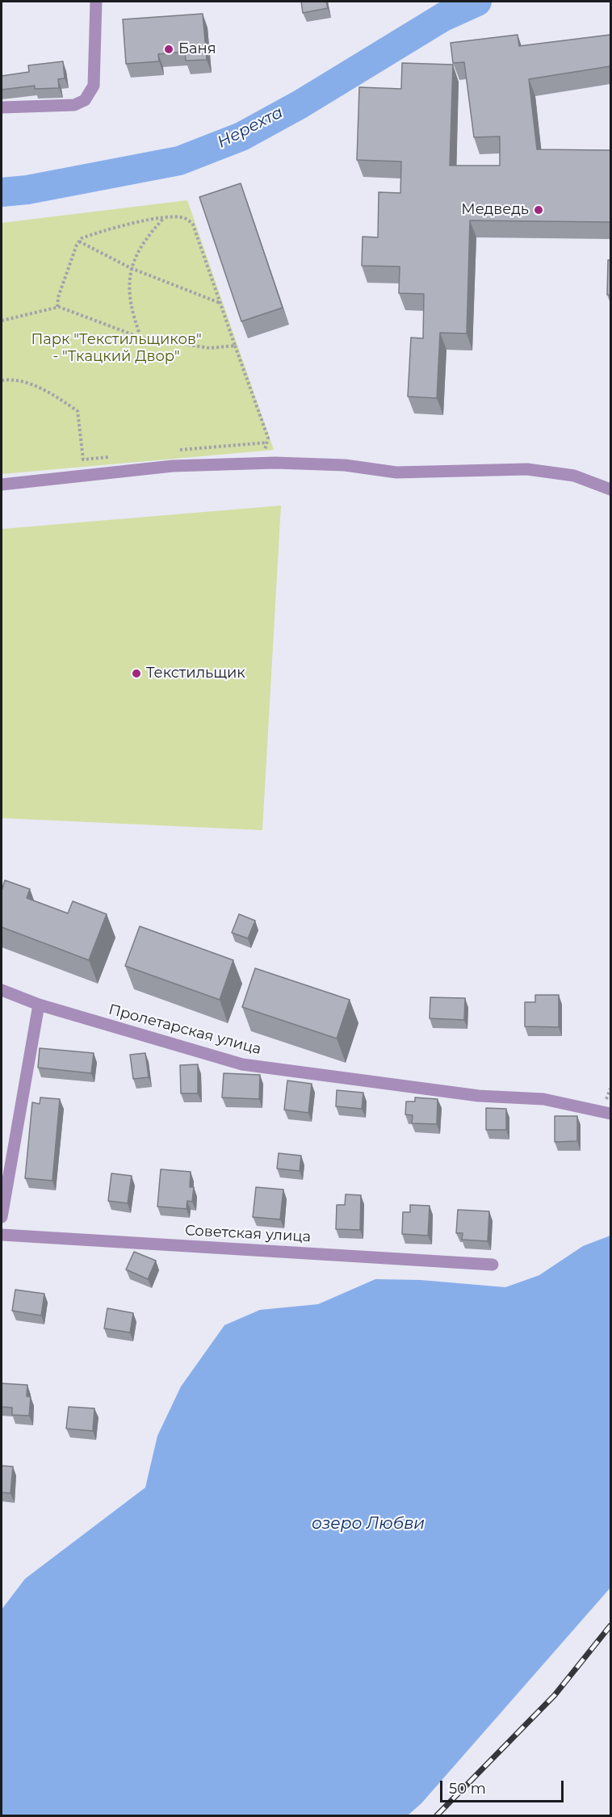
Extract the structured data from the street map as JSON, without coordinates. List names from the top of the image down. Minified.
{"streets":{"street":["Пролетарская улица","Советская улица"]},"water":["Нерехта","озеро Любви"],"parks":["Парк \"Текстильщиков\" - \"Ткацкий Двор\""],"places":["Баня","Медведь","Текстильщик"],"scale_bar":"50 m"}
